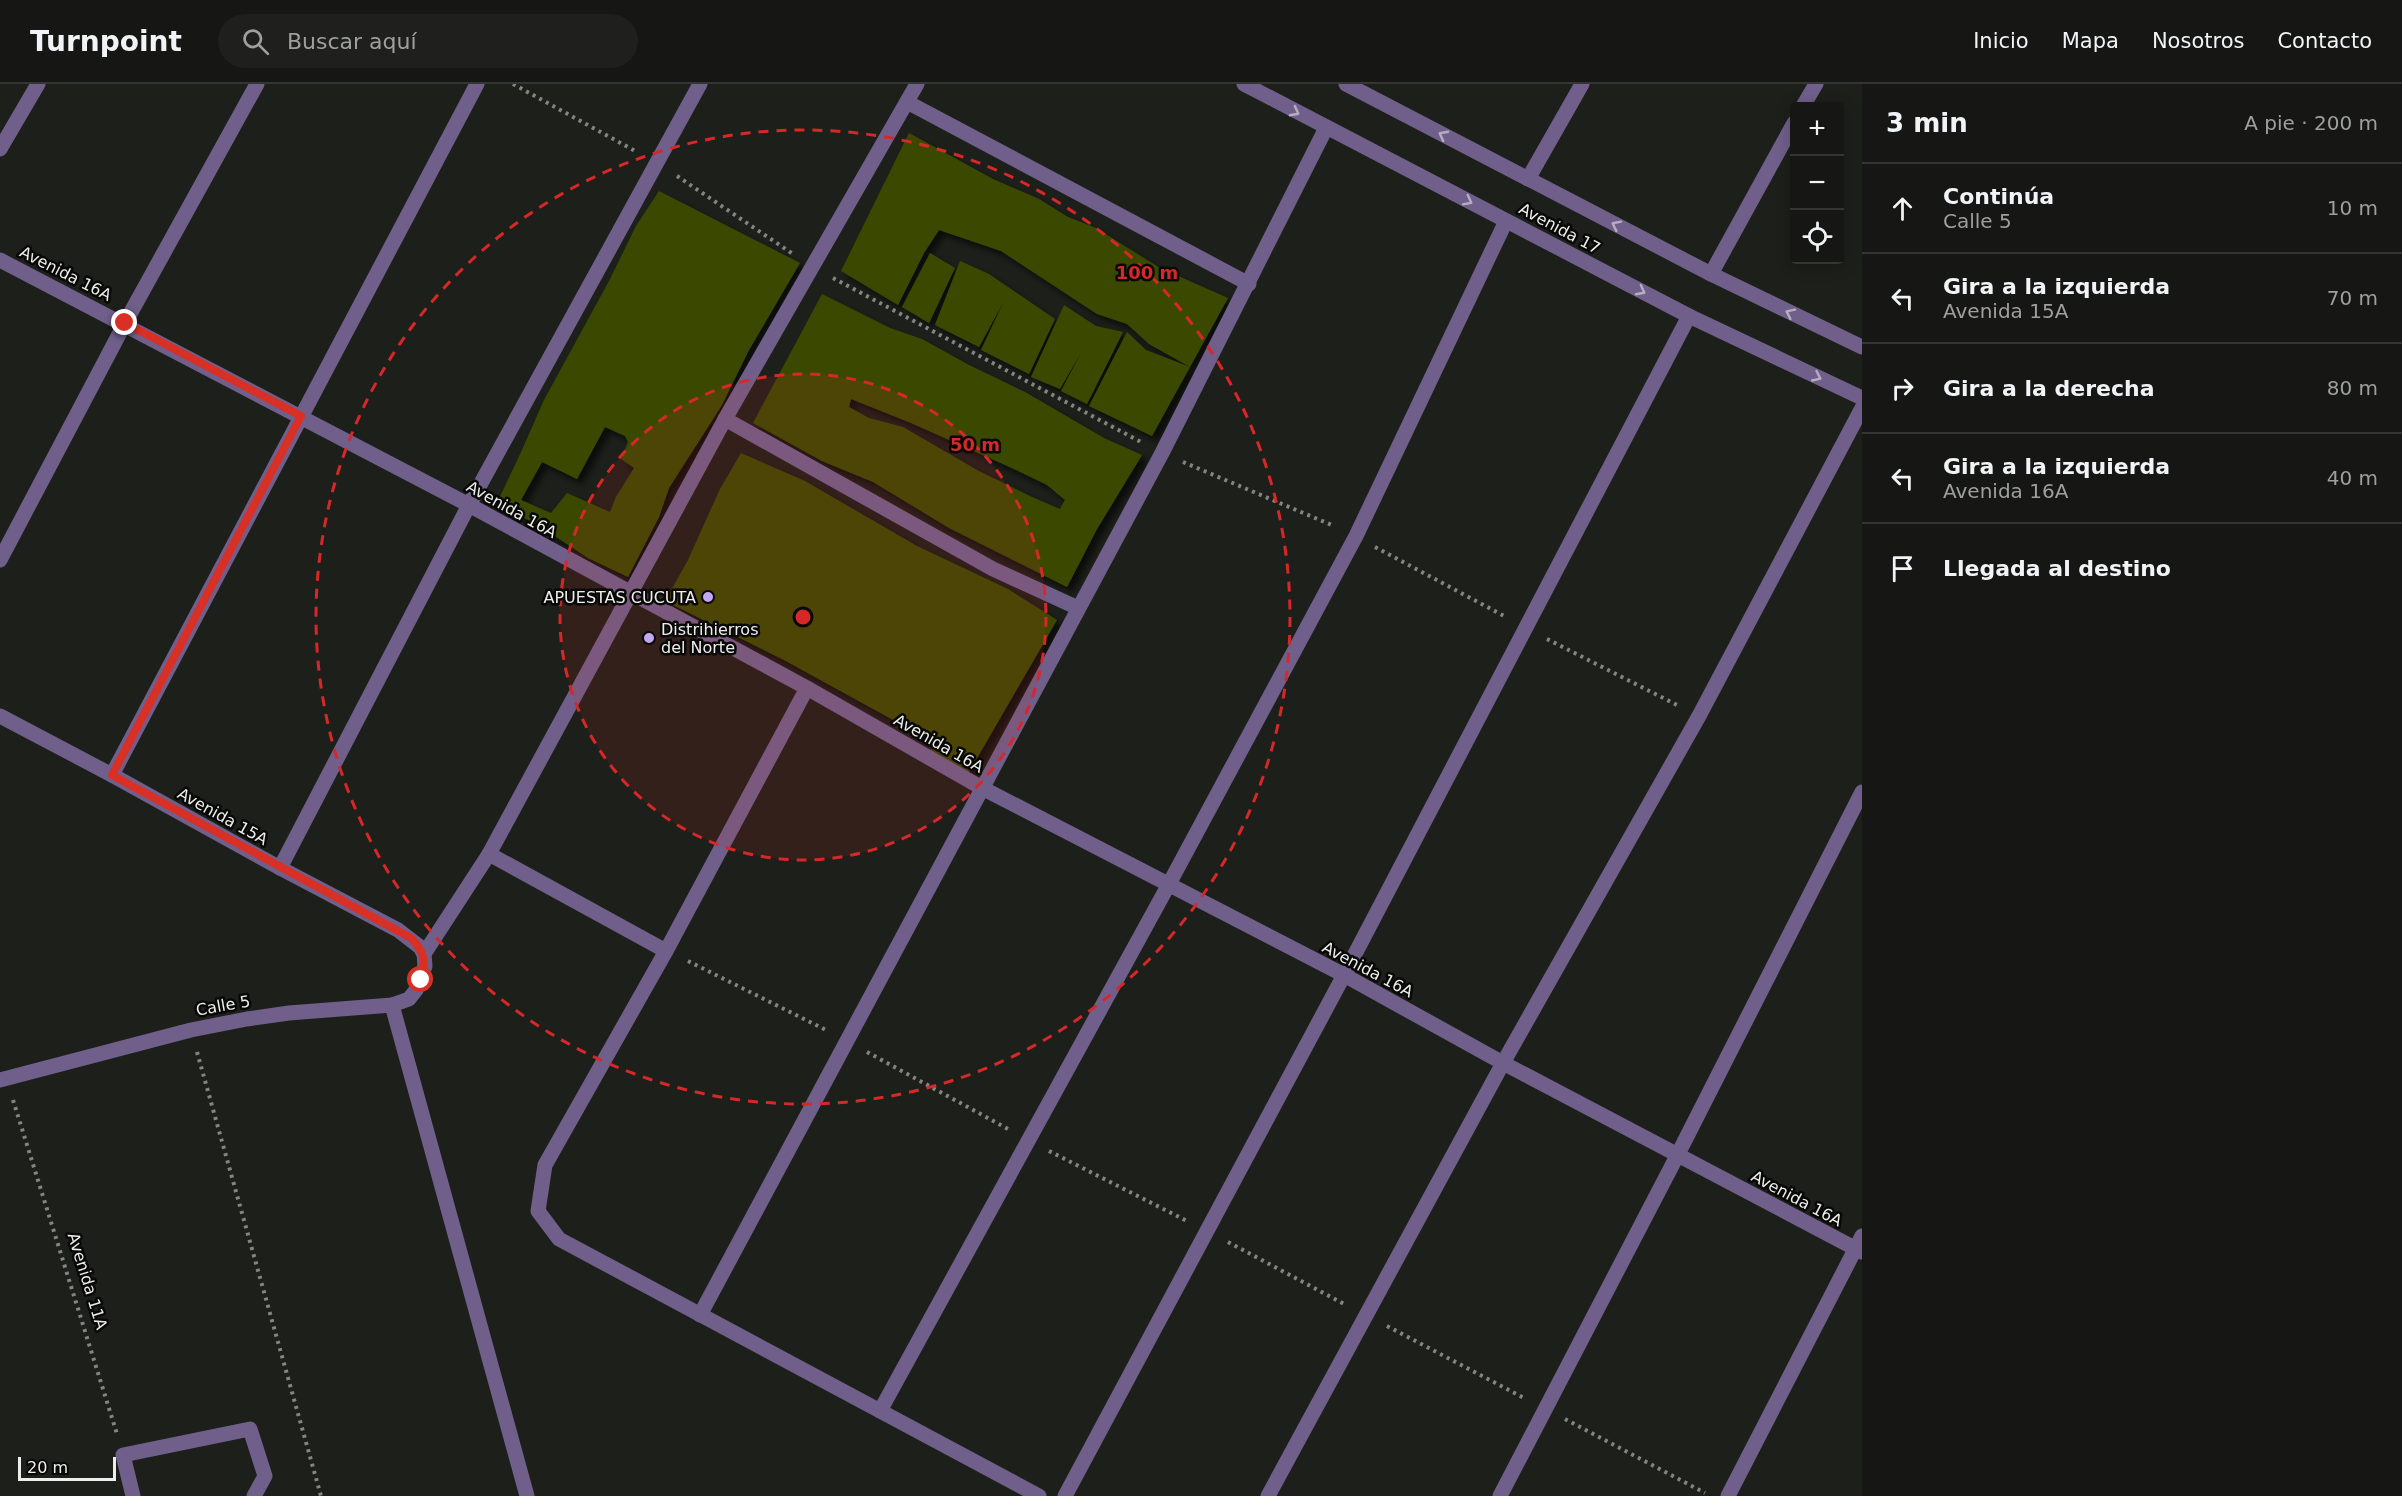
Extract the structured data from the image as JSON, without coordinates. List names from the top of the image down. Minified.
{"streets":{"street":["Avenida 17","Avenida 16A","Avenida 15A","Calle 5"],"path":["Avenida 11A"]},"crossings":[["Avenida 15A","Calle 5"],["Calle 5","Avenida 11A"]],"places":["APUESTAS CUCUTA","Distrihierros del Norte"],"scale_bar":"20 m","page":{"header":"Turnpoint","search":"Buscar aquí","nav":["Inicio","Mapa","Nosotros","Contacto"],"heading":["3 min","A pie · 200 m"],"map_buttons":["+","−"],"list":[["Continúa","Calle 5","10 m"],["Gira a la izquierda","Avenida 15A","70 m"],["Gira a la derecha","80 m"],["Gira a la izquierda","Avenida 16A","40 m"],"Llegada al destino"],"scale":"20 m"},"rings":["100 m","50 m"]}
